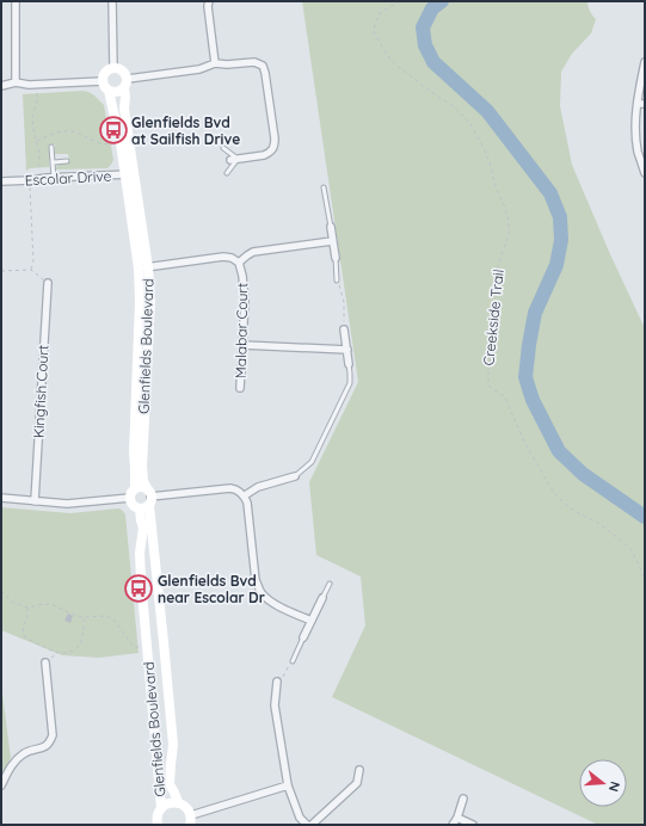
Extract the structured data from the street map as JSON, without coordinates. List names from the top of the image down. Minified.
{"streets":{"street":["Escolar Drive","Malabar Court","Glenfields Boulevard","Kingfish Court"],"path":["Creekside Trail"]},"crossings":[["Escolar Drive","Glenfields Boulevard"],["Malabar Court","Glenfields Boulevard"]],"places":{"bus stop":["Glenfields Bvd at Sailfish Drive","Glenfields Bvd near Escolar Dr"]},"north":"right"}
